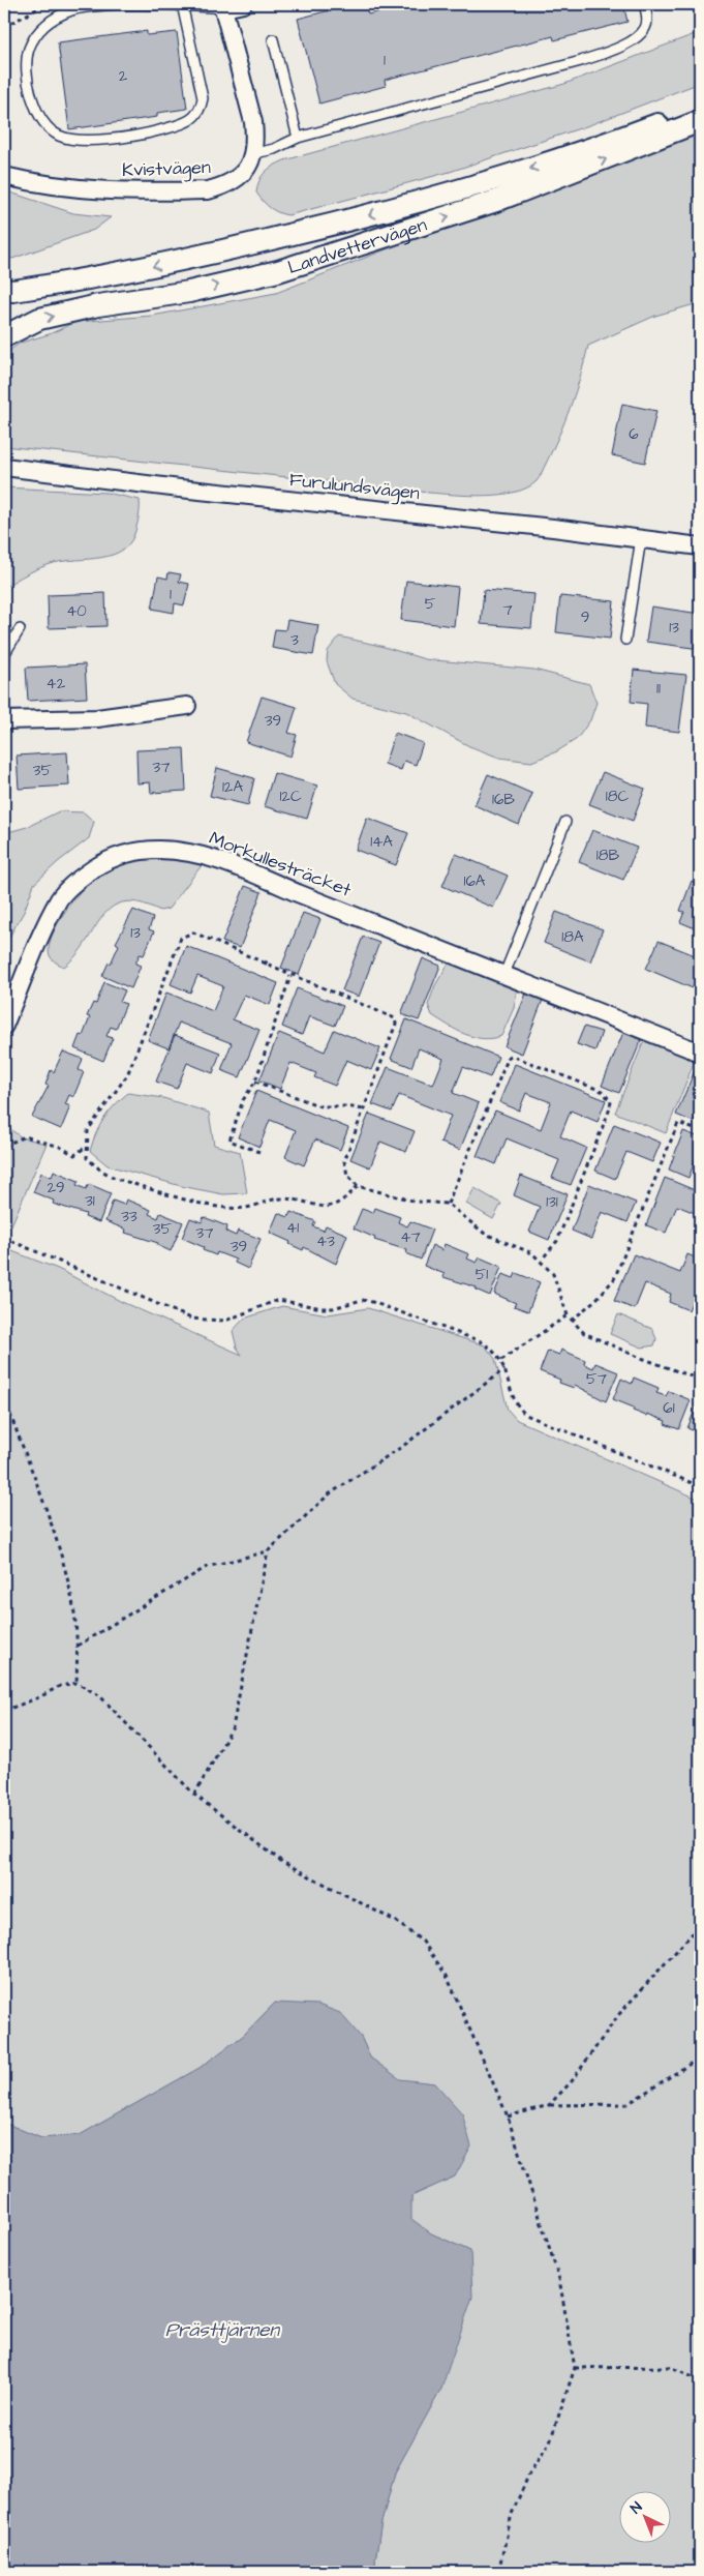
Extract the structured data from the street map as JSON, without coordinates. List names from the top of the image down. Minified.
{"streets":{"street":["Kvistvägen","Landvettervägen","Furulundsvägen","Morkullesträcket"]},"water":["Prästtjärnen"],"house_numbers":["1","2","6","1","5","7","40","9","13","3","42","11","39","37","35","12A","12C","18C","16B","14A","18B","16A","13","18A","29","31","131","33","41","35","37","47","43","39","51","57","61"],"north":"top left"}
